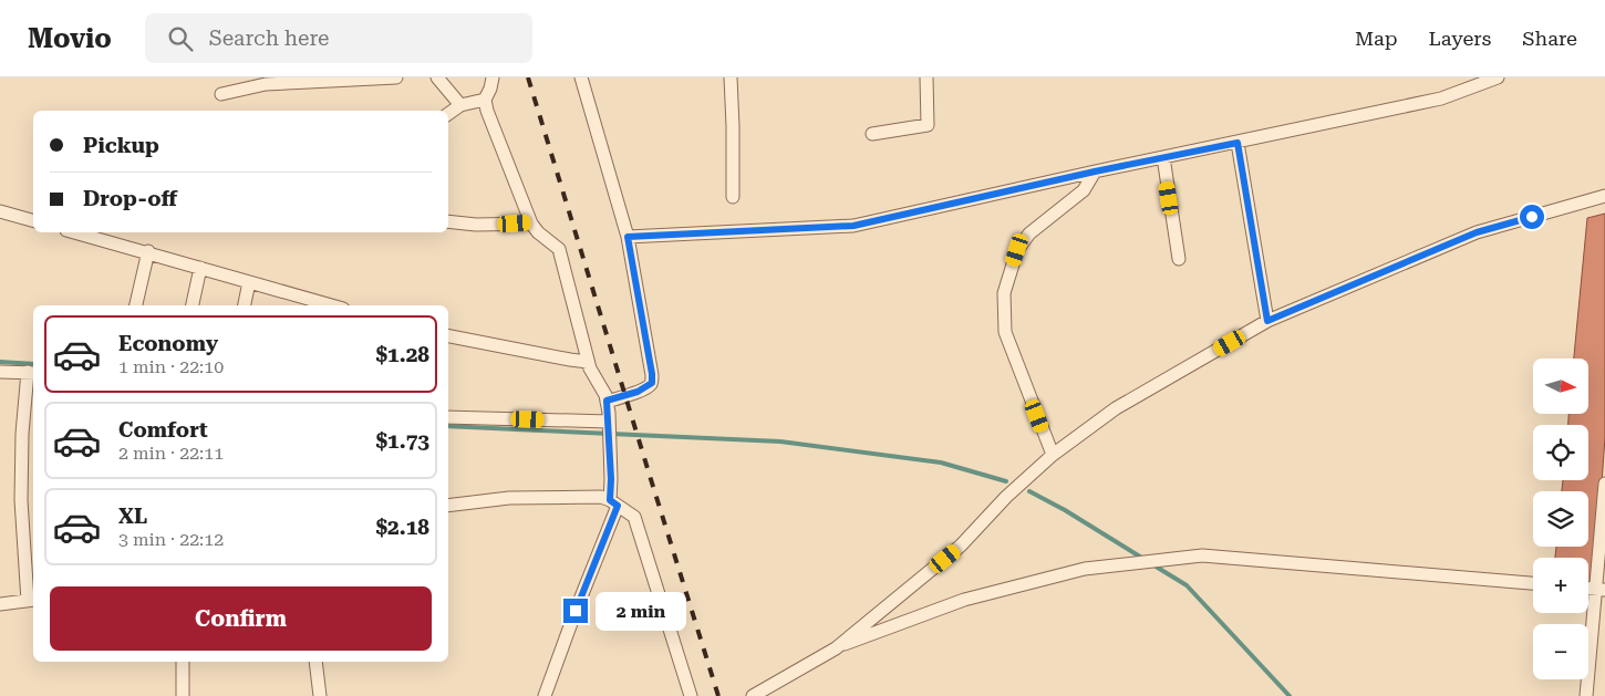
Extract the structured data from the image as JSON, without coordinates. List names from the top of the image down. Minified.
{"north":"right","page":{"header":"Movio","search":"Search here","nav":["Map","Layers","Share"],"banner":["Pickup","Drop-off"],"list":[{"name":"Economy","note":"1 min · 22:10","value":"$1.28"},{"name":"Comfort","note":"2 min · 22:11","value":"$1.73"},{"name":"XL","note":"3 min · 22:12","value":"$2.18"}],"map_buttons":["+","−"],"buttons":"Confirm","bubble":"2 min"}}
